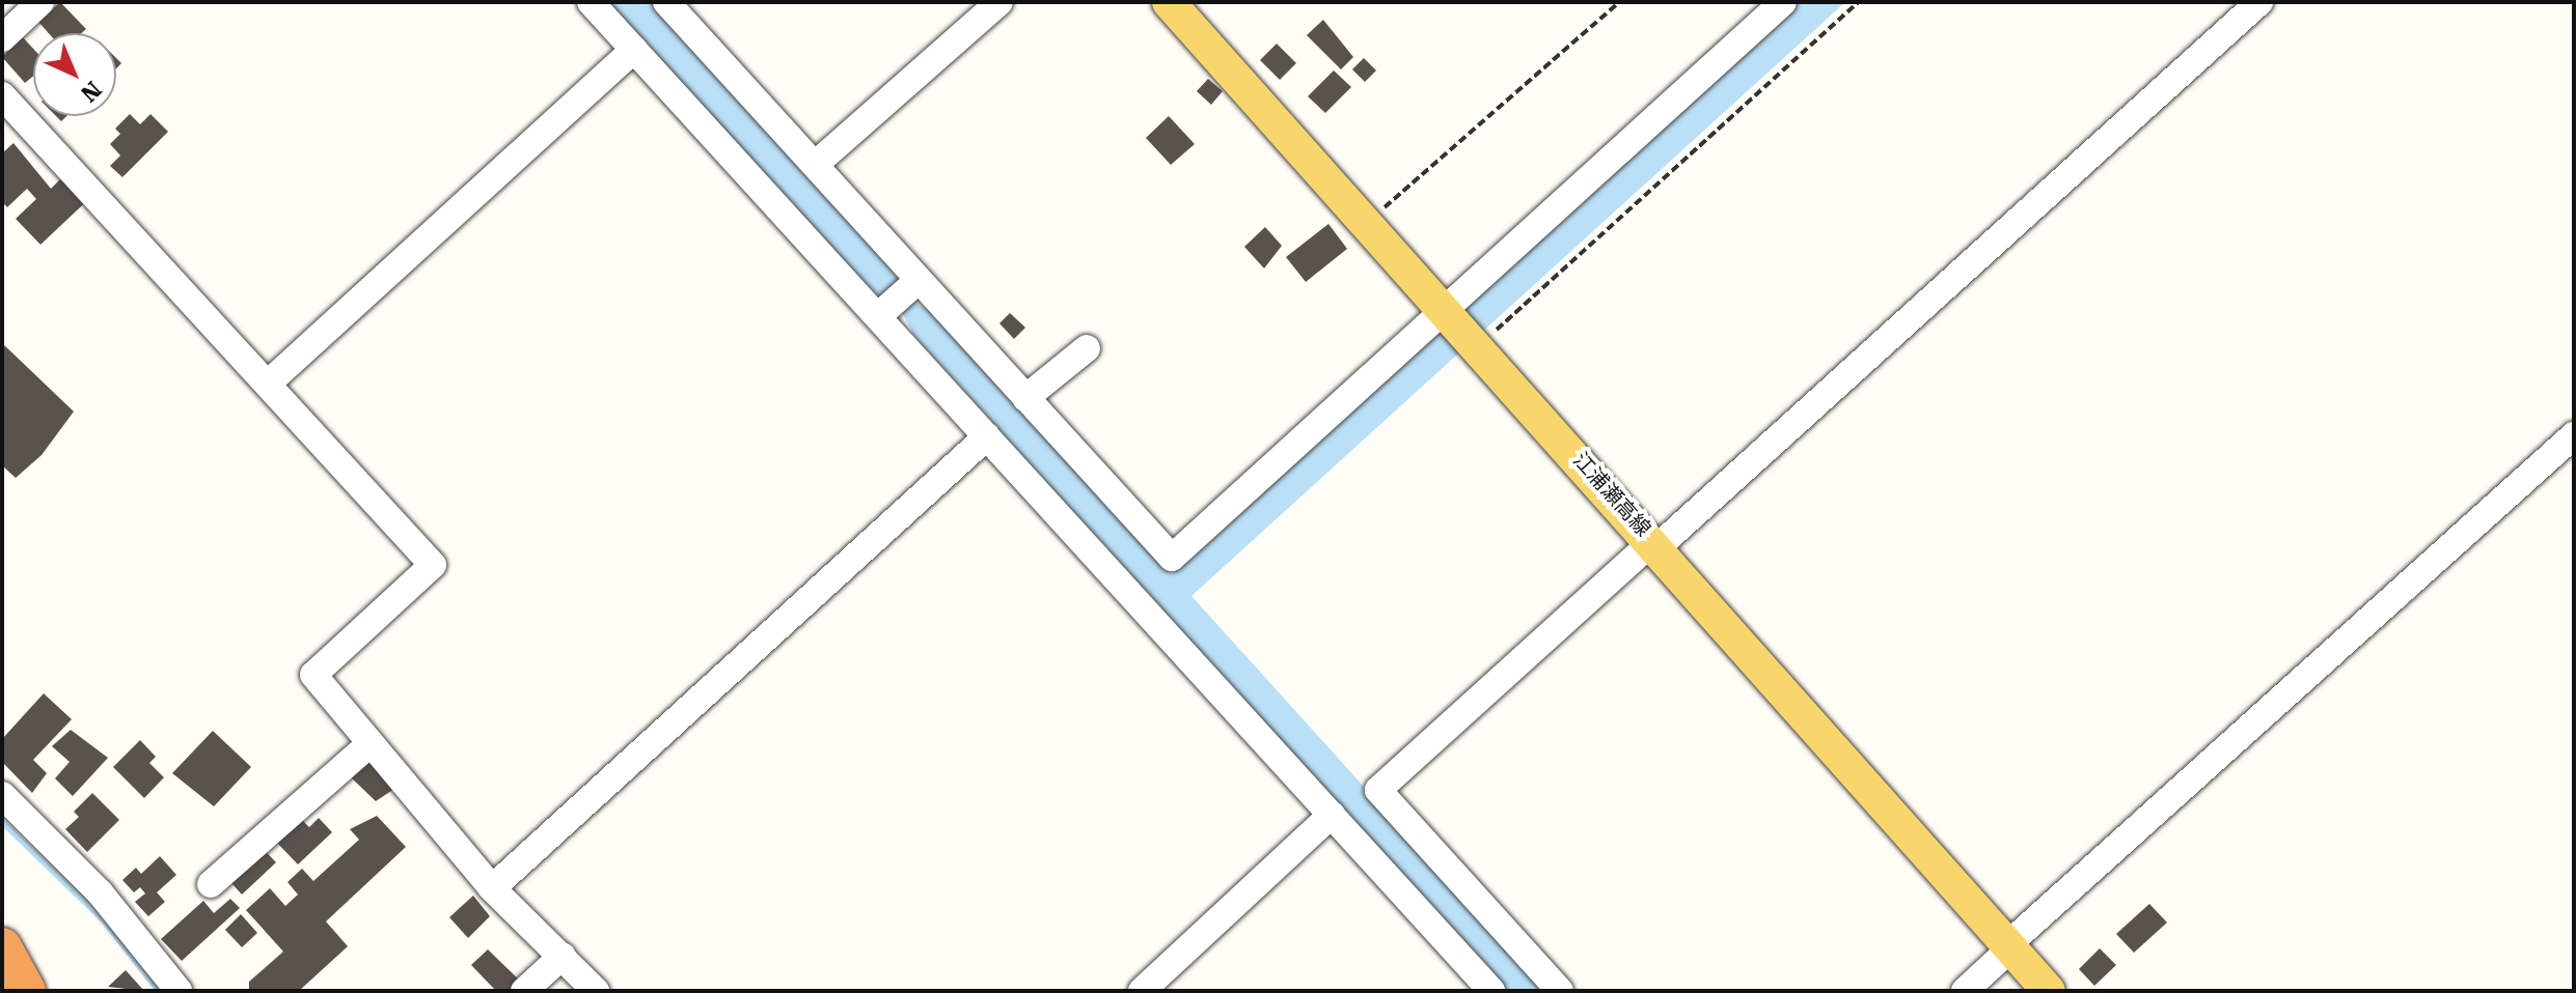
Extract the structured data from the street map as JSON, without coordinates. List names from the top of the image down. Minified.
{"streets":{"main road":["江浦瀬高線"]},"north":"bottom right"}
